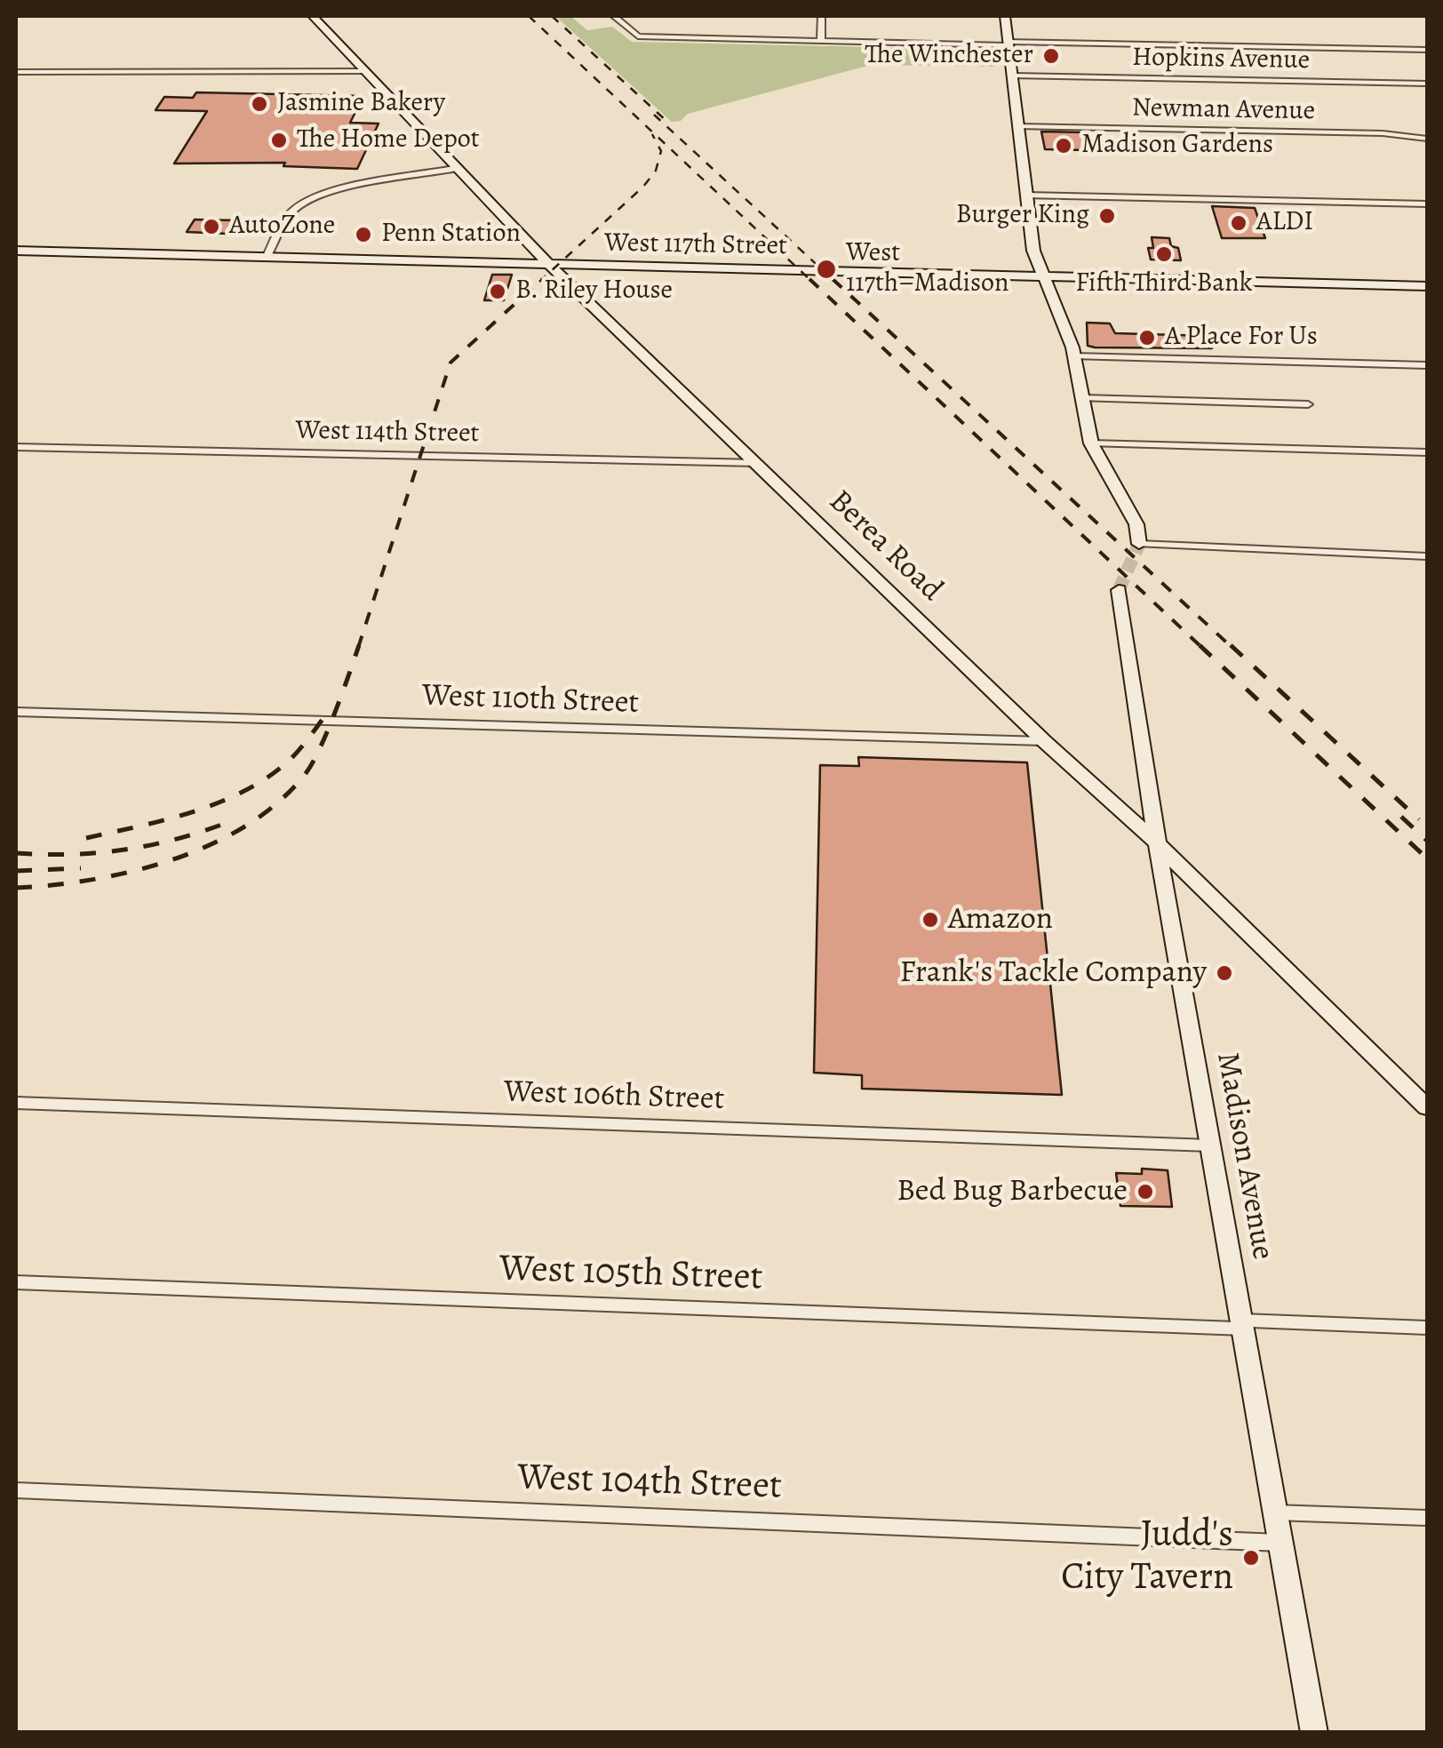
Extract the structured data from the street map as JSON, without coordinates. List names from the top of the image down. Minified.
{"streets":{"main road":["West 117th Street","Berea Road","Madison Avenue"],"street":["Hopkins Avenue","Newman Avenue","West 114th Street","West 110th Street","West 106th Street","West 105th Street","West 104th Street"]},"crossings":[["West 117th Street","Berea Road"],["West 114th Street","Berea Road"],["Berea Road","West 110th Street"],["Berea Road","Madison Avenue"],["West 106th Street","Madison Avenue"],["Madison Avenue","West 105th Street"],["Madison Avenue","West 104th Street"]],"places":["The Winchester","Jasmine Bakery","The Home Depot","Madison Gardens","Burger King","ALDI","AutoZone","Penn Station","Fifth Third Bank","West 117th–Madison","B. Riley House","A Place For Us","Amazon","Frank's Tackle Company","Bed Bug Barbecue","Judd's City Tavern"]}
